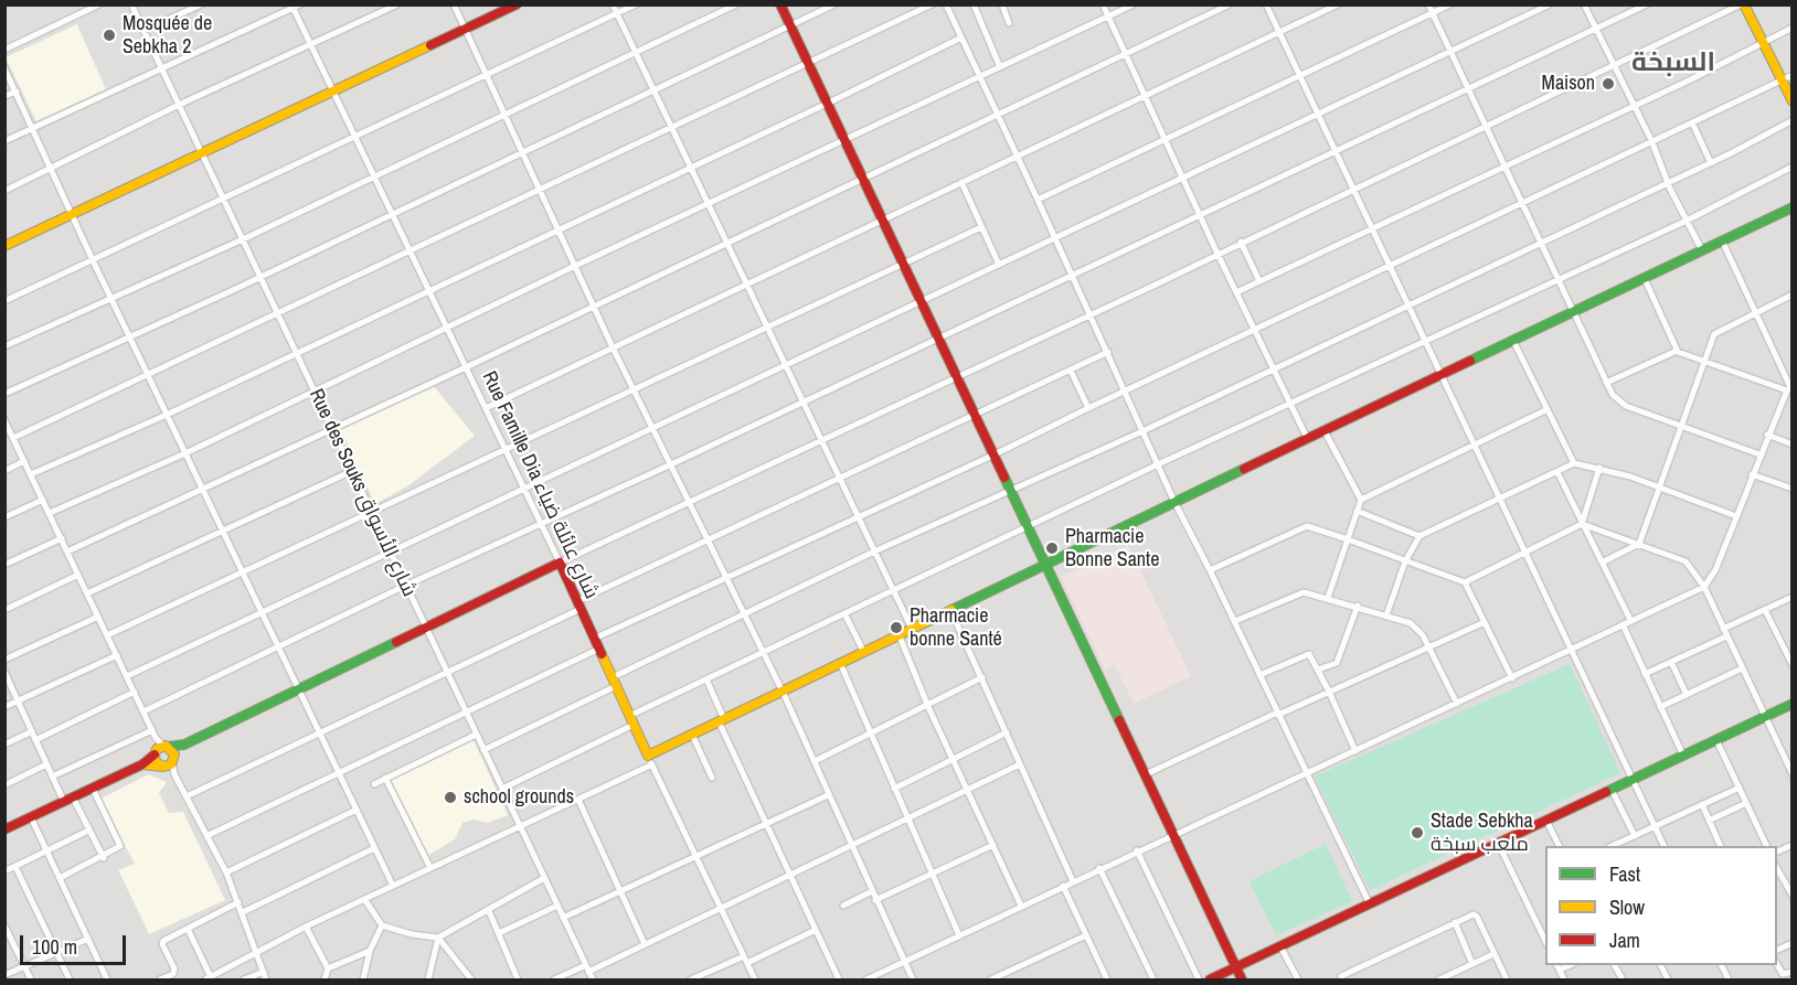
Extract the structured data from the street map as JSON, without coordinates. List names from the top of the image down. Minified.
{"streets":{"street":["Rue Famille Dia شارع عائلة ضياء","Rue des Souks شارع الأسواق"]},"districts":["السبخة"],"places":["Mosquée de Sebkha 2","Maison","Pharmacie Bonne Sante","Pharmacie bonne Santé","school grounds","Stade Sebkha ملعب سبخة"],"legend":["Fast","Slow","Jam"],"scale_bar":"100 m"}
